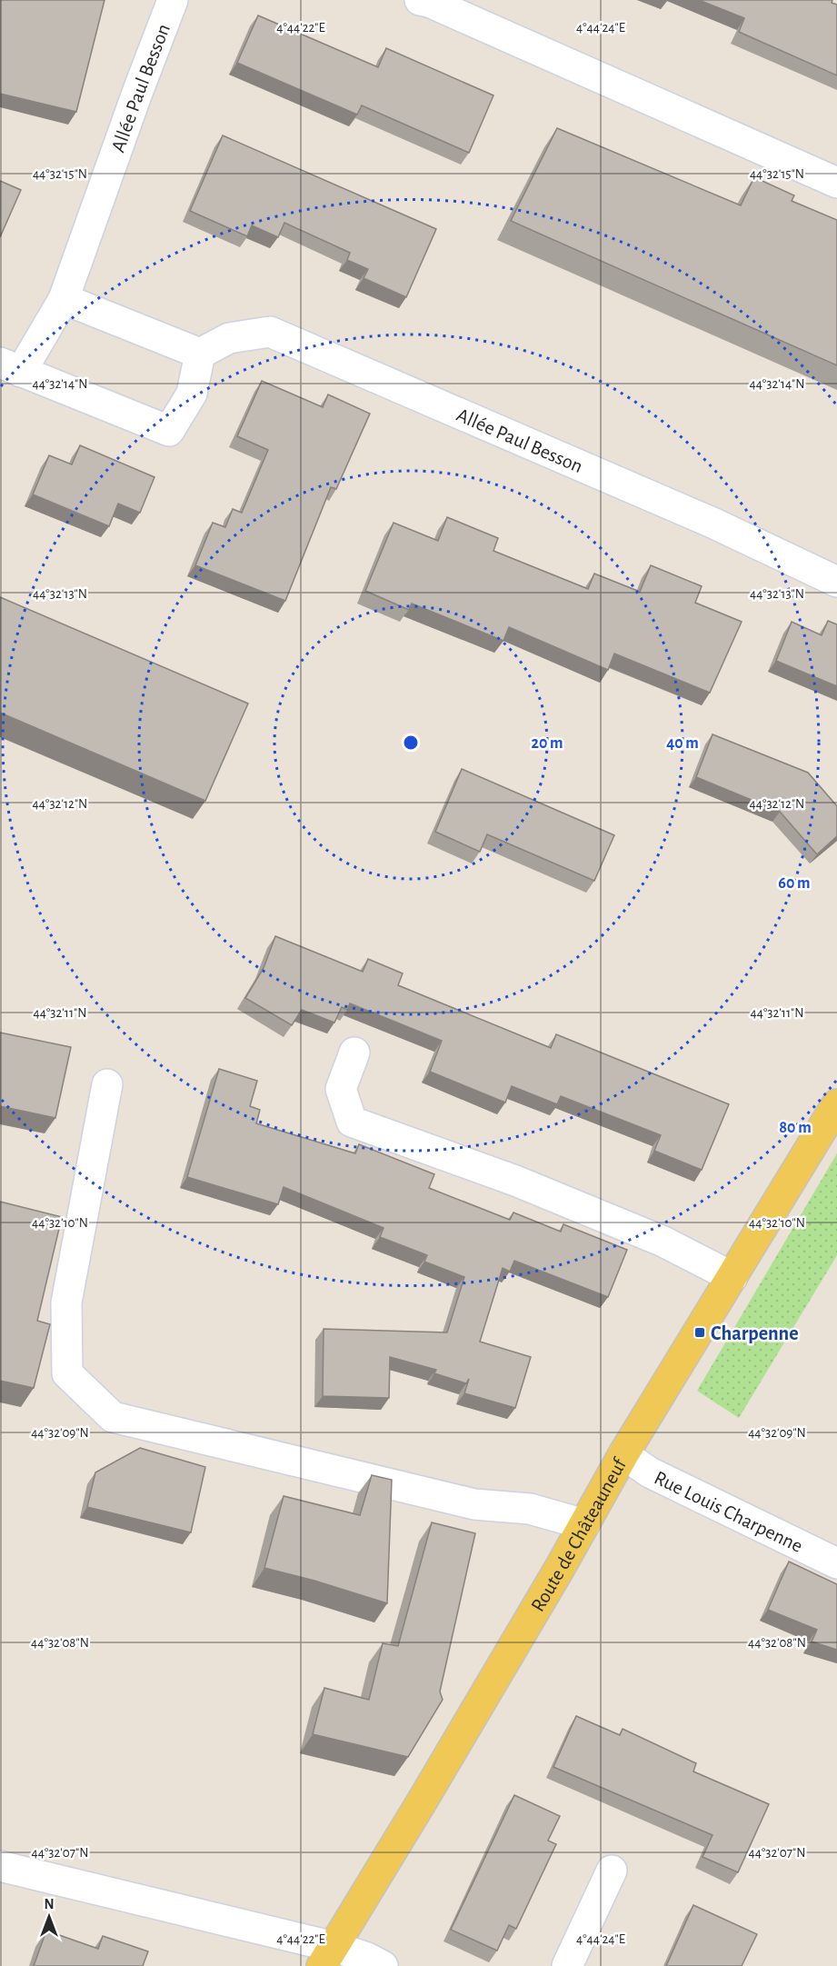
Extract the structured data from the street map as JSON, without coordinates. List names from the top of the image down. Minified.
{"streets":{"main road":["Route de Châteauneuf"],"street":["Allée Paul Besson","Rue Louis Charpenne"]},"crossings":[["Rue Louis Charpenne","Route de Châteauneuf"]],"places":{"transit":["Charpenne"]},"north":"top","coordinates":["4°44'22\"E","4°44'24\"E","44°32'15\"N","44°32'14\"N","44°32'13\"N","44°32'12\"N","44°32'11\"N","44°32'10\"N","44°32'09\"N","44°32'08\"N","44°32'07\"N"],"rings":["20 m","40 m","60 m","80 m"]}
